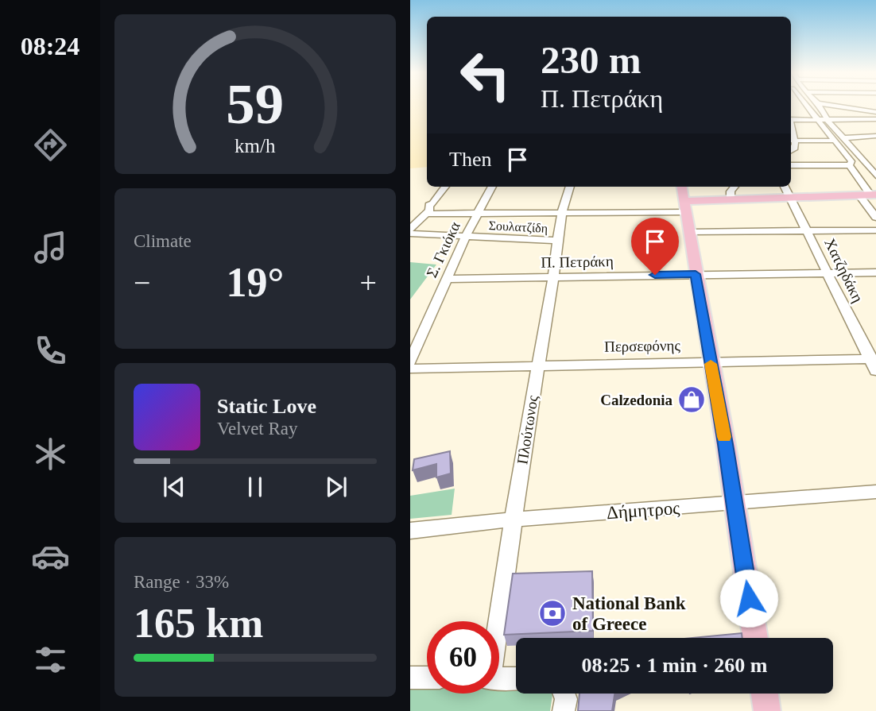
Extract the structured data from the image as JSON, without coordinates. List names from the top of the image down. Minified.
{"streets":{"street":["Σουλατζίδη","Σ. Γκιόκα","Π. Πετράκη","Χατζηδάκη","Περσεφόνης","Πλούτωνος","Δήμητρος"]},"crossings":[["Σουλατζίδη","Σ. Γκιόκα"],["Σουλατζίδη","Πλούτωνος"],["Σ. Γκιόκα","Π. Πετράκη"],["Π. Πετράκη","Χατζηδάκη"],["Π. Πετράκη","Πλούτωνος"],["Χατζηδάκη","Περσεφόνης"],["Περσεφόνης","Πλούτωνος"],["Πλούτωνος","Δήμητρος"]],"places":{"shop":["Calzedonia"],"bank":["National Bank of Greece"]},"page":{"tabs":"08:24","turn":["230 m","Π. Πετράκη"],"then":"Then","tile":["Climate",["Range · 33%","165 km"]],"heat":["−","19°","+"],"song":["Static Love","Velvet Ray"],"limit":"60","trip":"08:25 · 1 min · 260 m","gauge":["59","km/h"]}}
